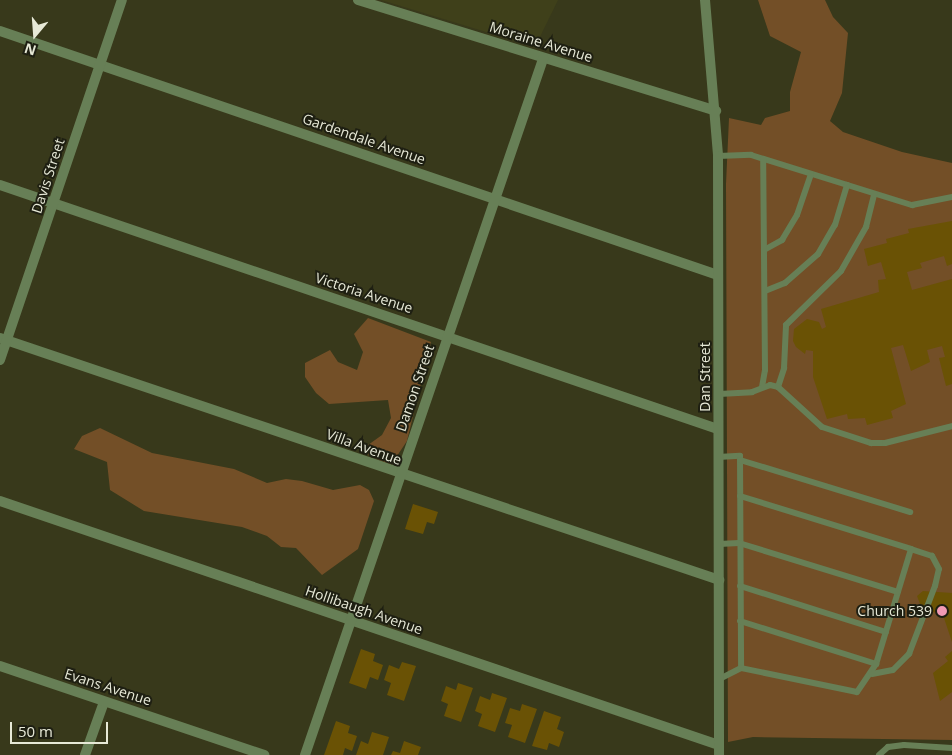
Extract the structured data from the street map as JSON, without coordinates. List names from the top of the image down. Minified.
{"streets":{"street":["Moraine Avenue","Gardendale Avenue","Davis Street","Victoria Avenue","Dan Street","Damon Street","Villa Avenue","Hollibaugh Avenue","Evans Avenue"]},"crossings":[["Moraine Avenue","Dan Street"],["Moraine Avenue","Damon Street"],["Gardendale Avenue","Davis Street"],["Gardendale Avenue","Dan Street"],["Gardendale Avenue","Damon Street"],["Davis Street","Victoria Avenue"],["Davis Street","Villa Avenue"],["Victoria Avenue","Dan Street"],["Victoria Avenue","Damon Street"],["Dan Street","Villa Avenue"],["Dan Street","Hollibaugh Avenue"],["Damon Street","Villa Avenue"],["Damon Street","Hollibaugh Avenue"]],"places":["Church 539"],"scale_bar":"50 m","north":"bottom"}
